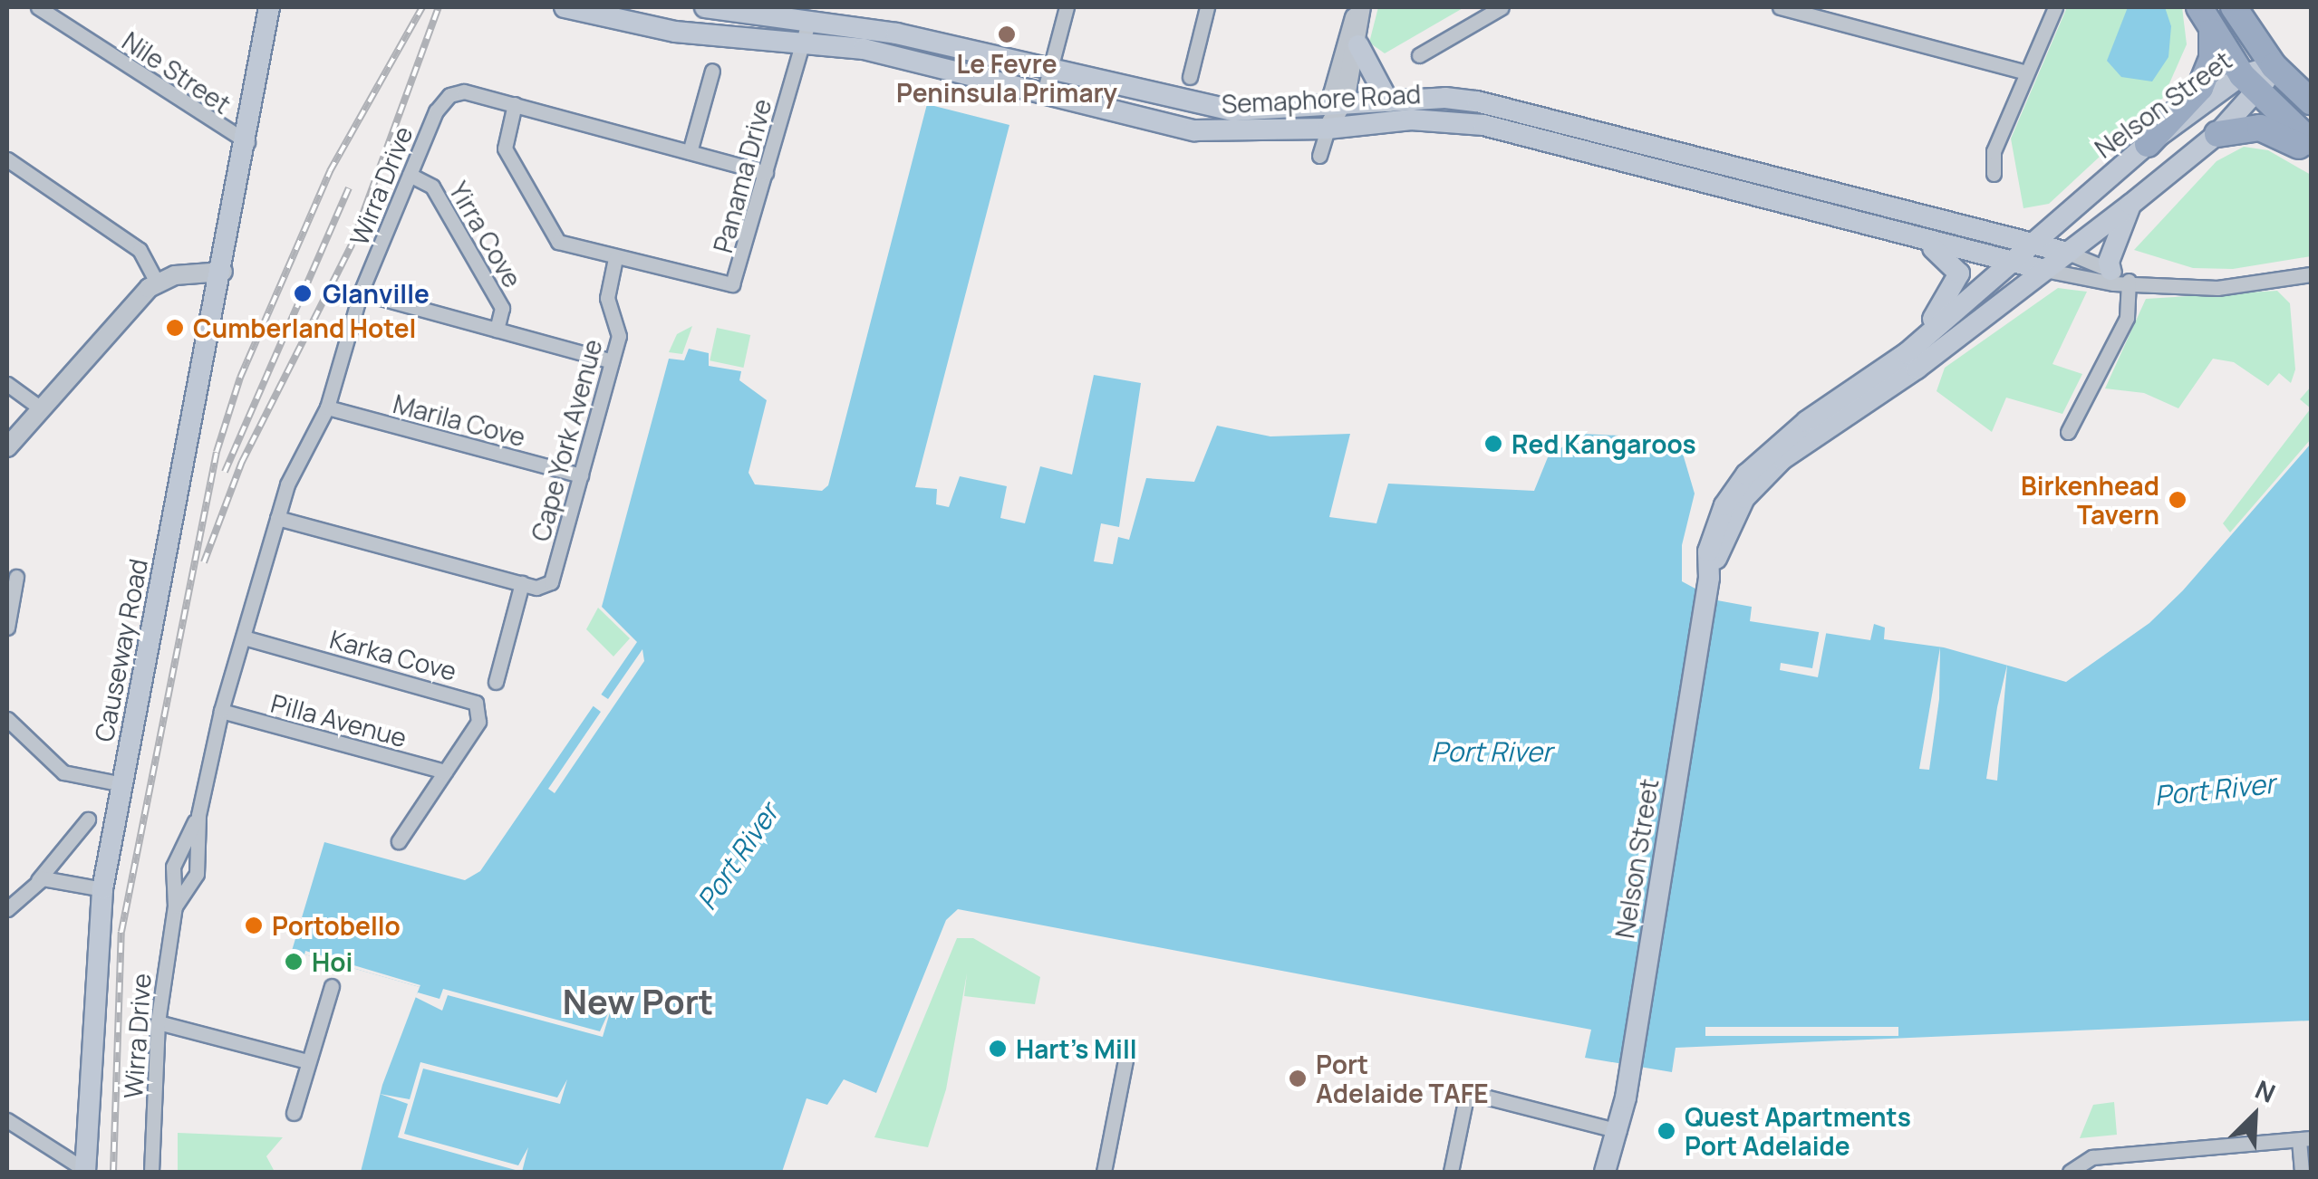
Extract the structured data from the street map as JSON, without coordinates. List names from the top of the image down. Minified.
{"streets":{"main road":["Semaphore Road","Nelson Street","Causeway Road"],"street":["Nile Street","Panama Drive","Wirra Drive","Yirra Cove","Marila Cove","Cape York Avenue","Karka Cove","Pilla Avenue"]},"crossings":[["Nile Street","Causeway Road"],["Semaphore Road","Nelson Street"],["Semaphore Road","Panama Drive"],["Panama Drive","Wirra Drive"],["Panama Drive","Cape York Avenue"],["Wirra Drive","Yirra Cove"],["Wirra Drive","Marila Cove"],["Wirra Drive","Karka Cove"],["Wirra Drive","Pilla Avenue"],["Marila Cove","Cape York Avenue"],["Karka Cove","Pilla Avenue"]],"districts":["New Port"],"water":["Port River"],"places":["Le Fevre Peninsula Primary","Glanville","Cumberland Hotel","Red Kangaroos","Birkenhead Tavern","Portobello","Hoi","Hart's Mill","Port Adelaide TAFE","Quest Apartments Port Adelaide"],"north":"top right"}
